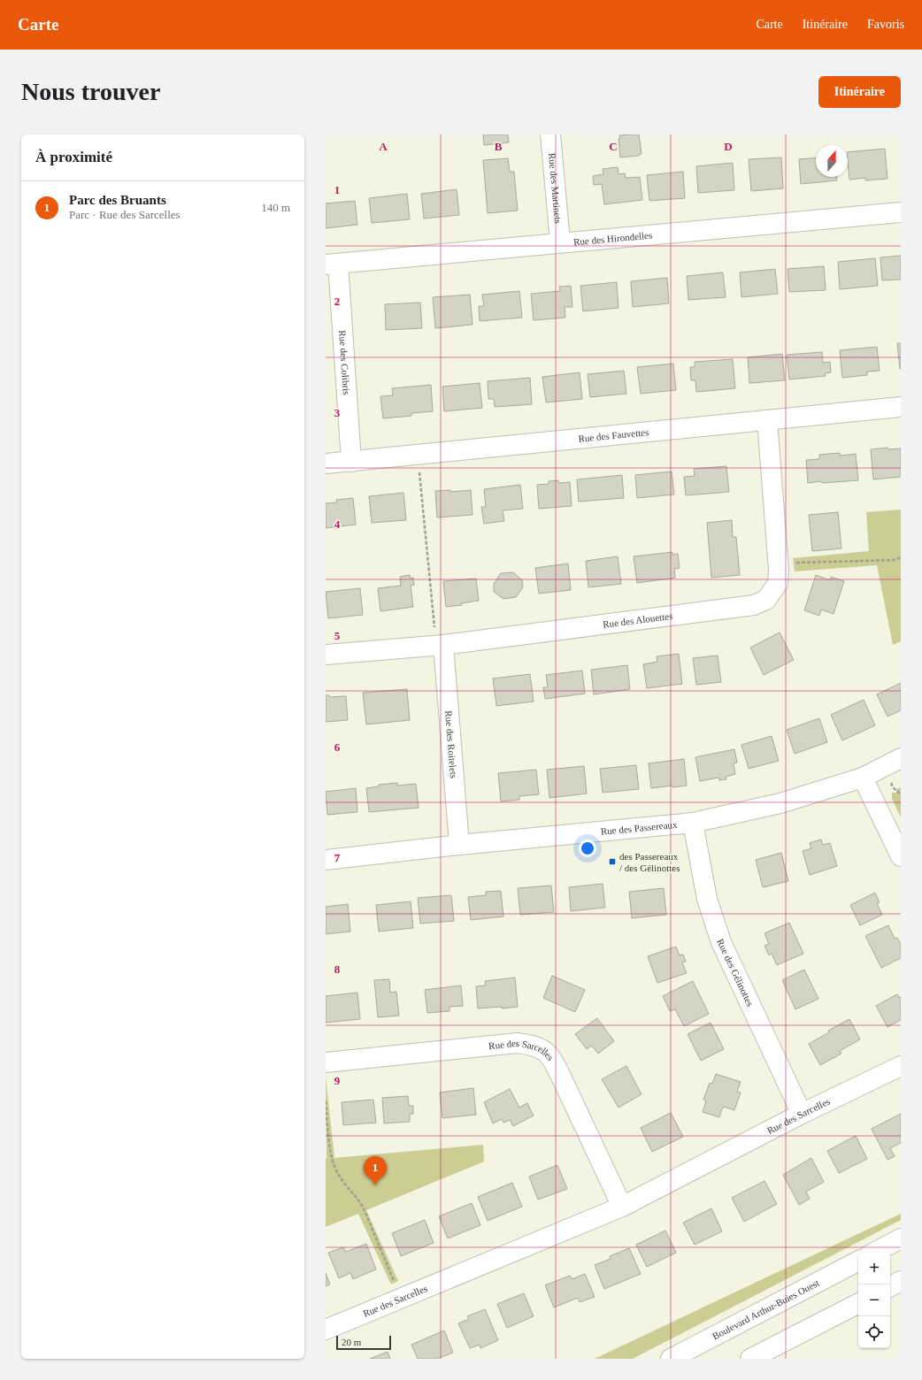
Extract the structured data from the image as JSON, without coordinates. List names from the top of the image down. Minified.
{"streets":{"street":["Rue des Martinets","Rue des Hirondelles","Rue des Colibris","Rue des Fauvettes","Rue des Alouettes","Rue des Roitelets","Rue des Passereaux","Rue des Gélinottes","Rue des Sarcelles","Boulevard Arthur-Buies Ouest"]},"crossings":[["Rue des Martinets","Rue des Hirondelles"],["Rue des Hirondelles","Rue des Colibris"],["Rue des Colibris","Rue des Fauvettes"],["Rue des Fauvettes","Rue des Alouettes"],["Rue des Alouettes","Rue des Roitelets"],["Rue des Roitelets","Rue des Passereaux"],["Rue des Passereaux","Rue des Gélinottes"],["Rue des Gélinottes","Rue des Sarcelles"]],"places":{"transit":["des Passereaux / des Gélinottes"]},"scale_bar":"20 m","north":"top","page":{"header":"Carte","nav":["Carte","Itinéraire","Favoris"],"buttons":"Itinéraire","title":"Nous trouver","heading":"À proximité","list":[{"mark":"1","name":"Parc des Bruants","note":"Parc · Rue des Sarcelles","value":"140 m"}],"pins":"1","map_buttons":["+","−"],"scale":"20 m"},"grid":{"columns":["A","B","C","D"],"rows":["1","2","3","4","5","6","7","8","9"]}}
